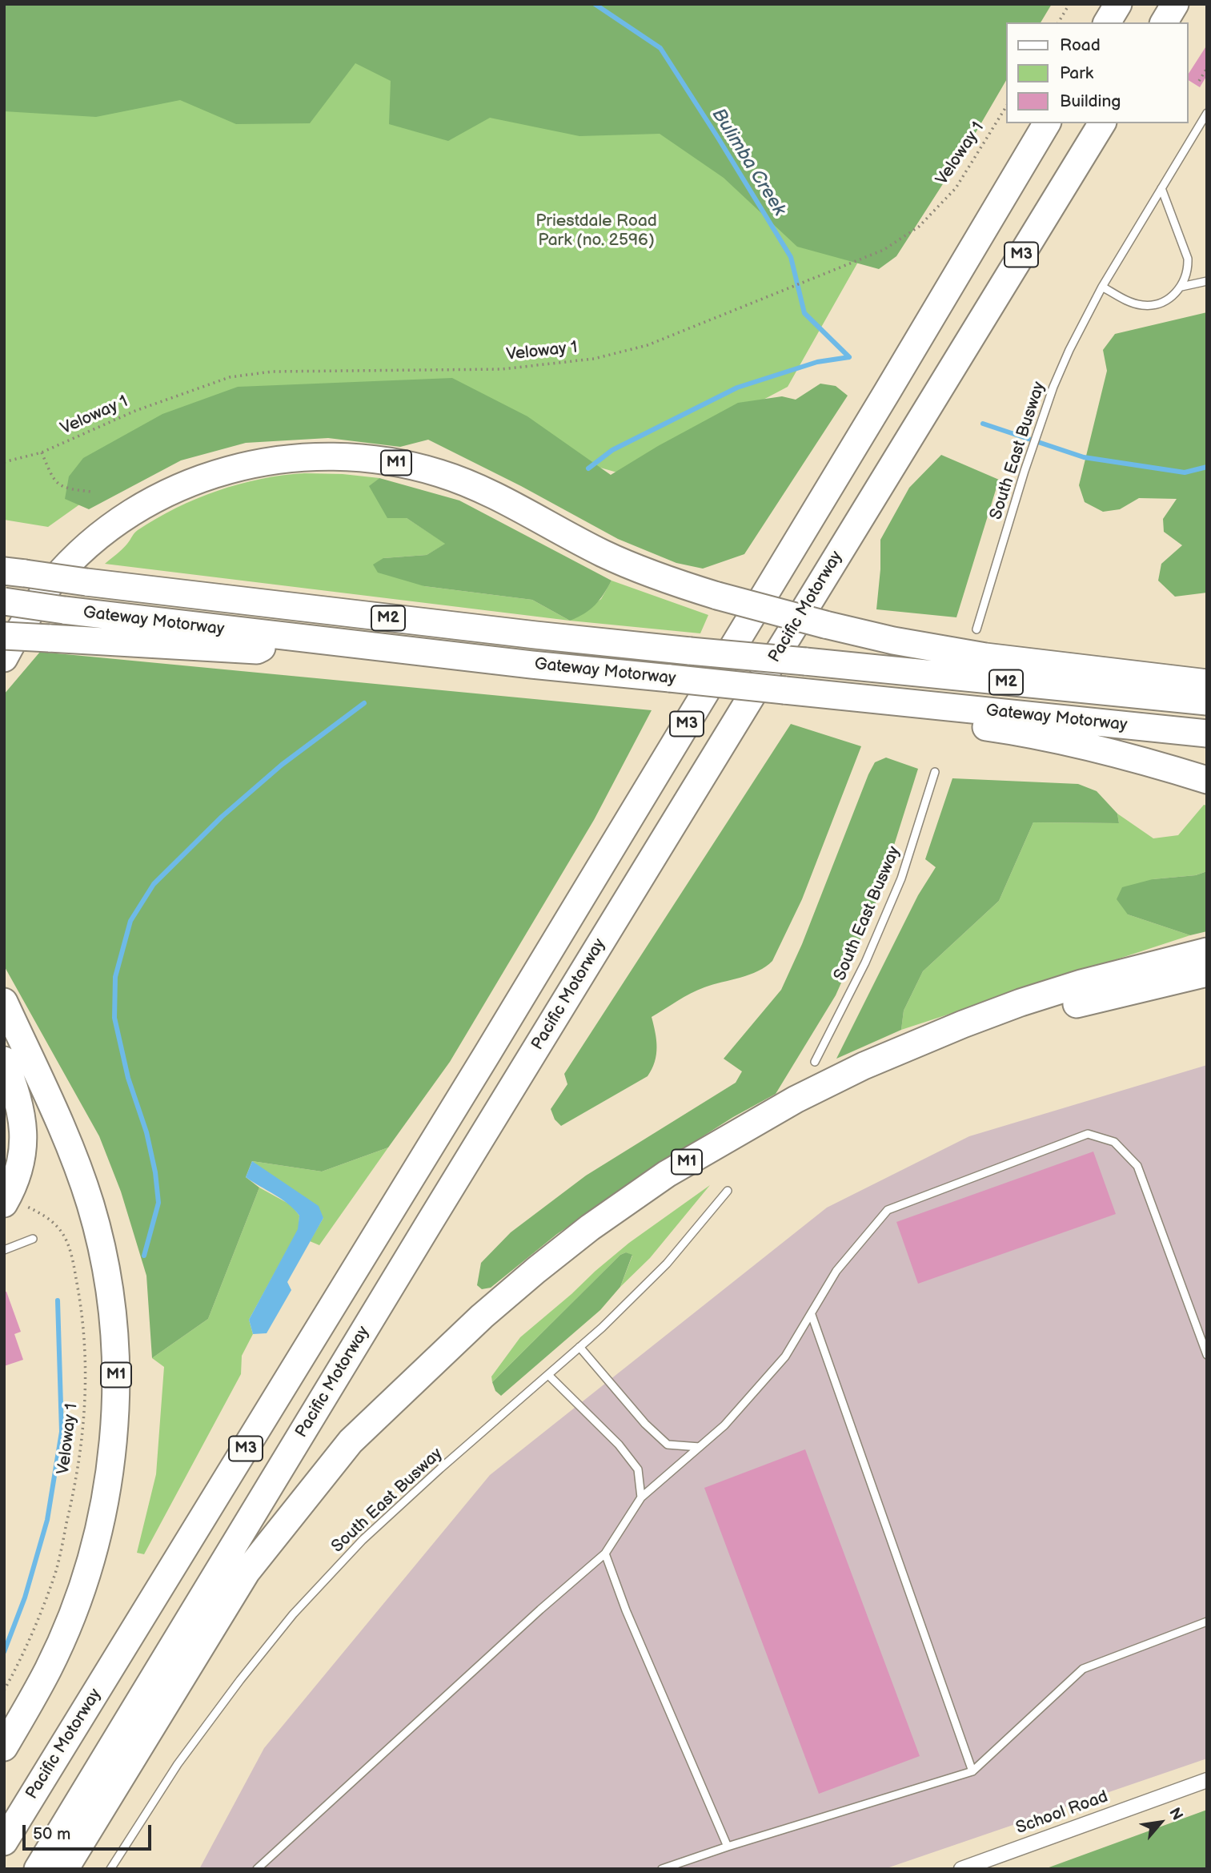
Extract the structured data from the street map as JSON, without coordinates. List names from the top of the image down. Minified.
{"streets":{"highway":["M3","M1","Pacific Motorway","M2","Gateway Motorway"],"street":["School Road"],"lane":["South East Busway"],"path":["Veloway 1"]},"crossings":[["M1","Gateway Motorway"]],"water":["Bulimba Creek"],"parks":["Priestdale Road Park (no. 2596)"],"legend":["Road","Park","Building"],"scale_bar":"50 m","north":"top right"}
